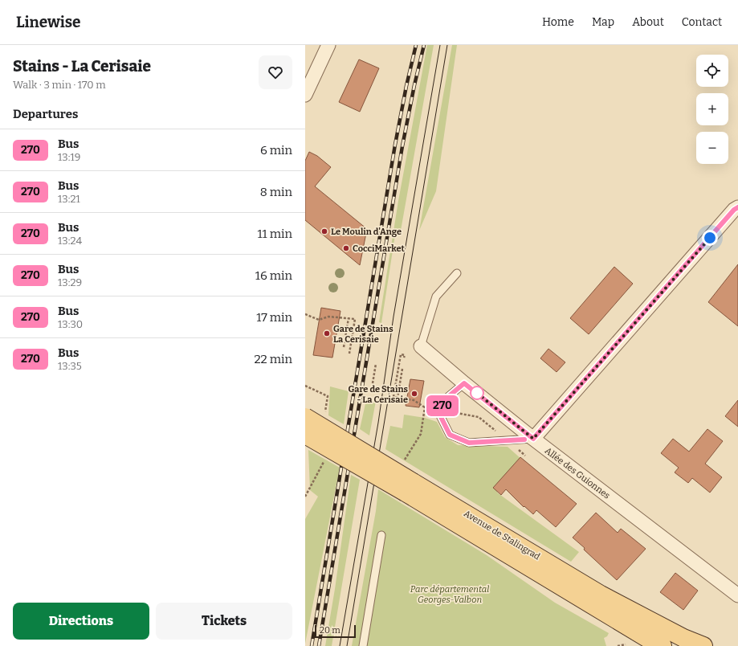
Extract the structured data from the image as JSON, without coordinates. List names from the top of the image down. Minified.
{"streets":{"main road":["Avenue de Stalingrad"],"street":["Allée des Guionnes"]},"parks":["Parc départemental Georges-Valbon"],"places":["Le Moulin d'Ange","CocciMarket","Gare de Stains La Cerisaie","Gare de Stains - La Cerisaie"],"lines":["bus line 270"],"scale_bar":"20 m","page":{"header":"Linewise","nav":["Home","Map","About","Contact"],"heading":[["Stains - La Cerisaie","Walk · 3 min · 170 m"],"Departures"],"on_map":"270","map_buttons":["+","−"],"list":[{"mark":"270","name":"Bus","note":"13:19","value":"6 min"},{"mark":"270","name":"Bus","note":"13:21","value":"8 min"},{"mark":"270","name":"Bus","note":"13:24","value":"11 min"},{"mark":"270","name":"Bus","note":"13:29","value":"16 min"},{"mark":"270","name":"Bus","note":"13:30","value":"17 min"},{"mark":"270","name":"Bus","note":"13:35","value":"22 min"}],"buttons":["Directions","Tickets"],"scale":"20 m"}}
